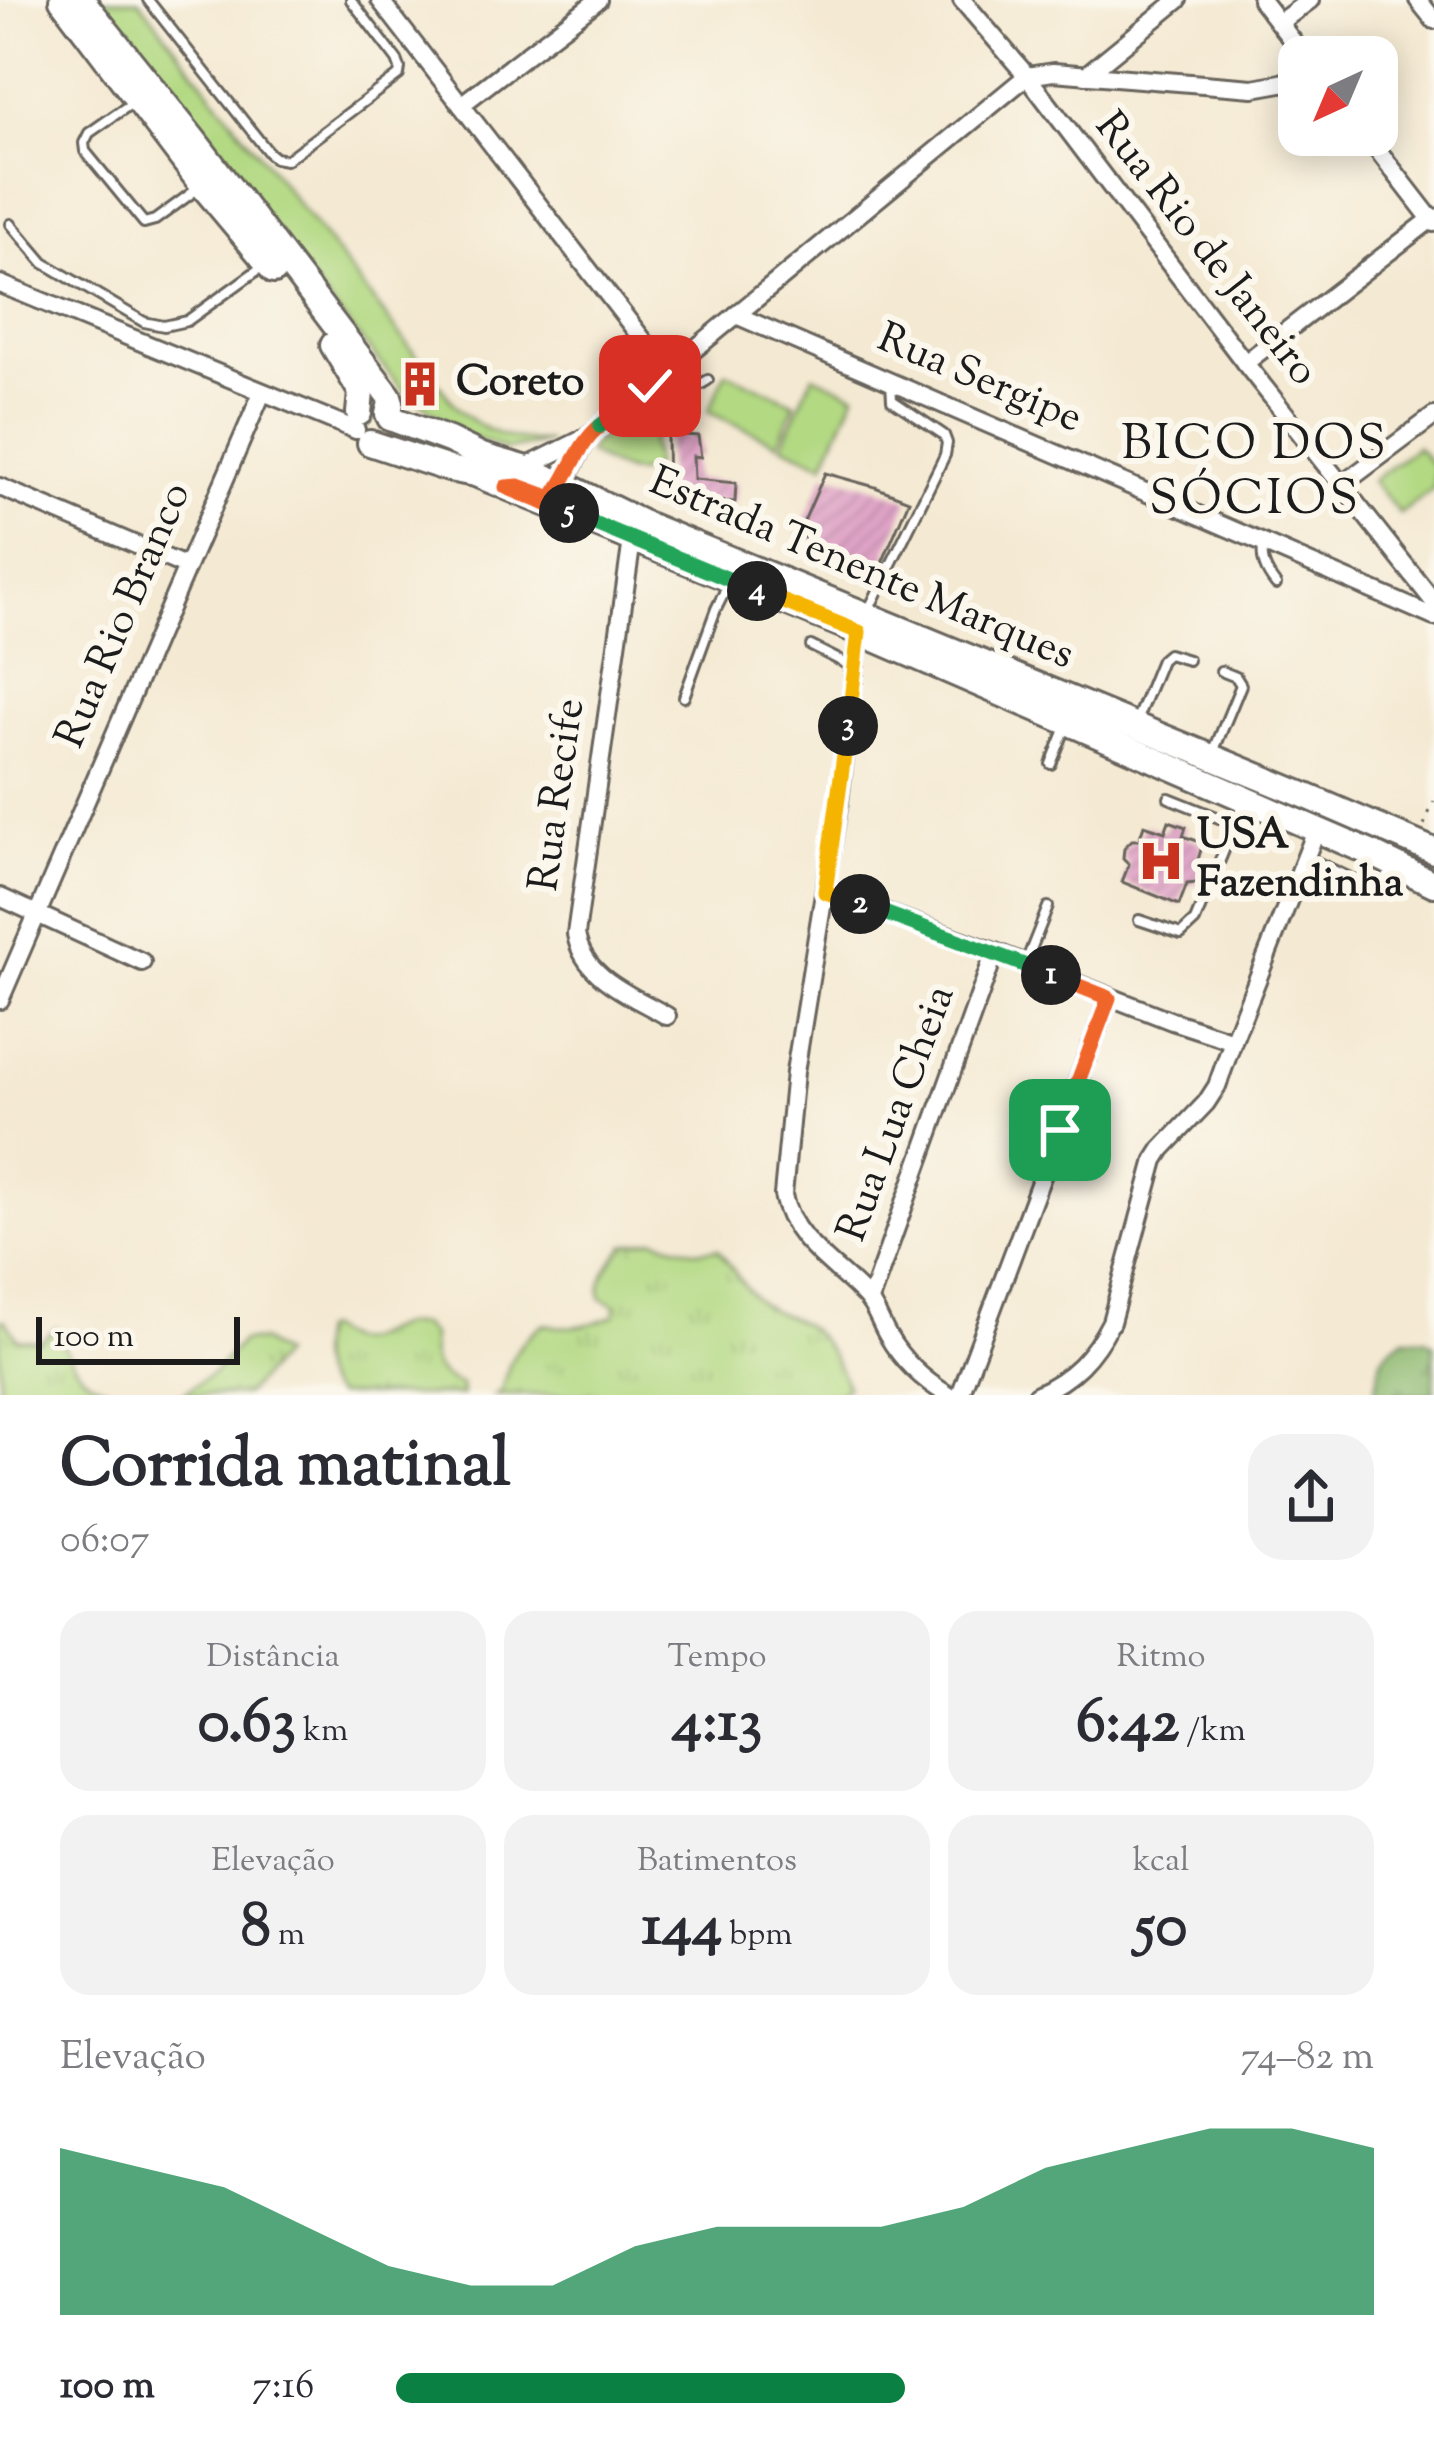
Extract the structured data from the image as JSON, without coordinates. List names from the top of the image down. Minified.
{"streets":{"main road":["Estrada Tenente Marques"],"street":["Rua Rio de Janeiro","Rua Sergipe","Rua Rio Branco","Rua Recife","Rua Lua Cheia"]},"crossings":[["Estrada Tenente Marques","Rua Recife"]],"districts":["BICO DOS SÓCIOS"],"places":{"building":["Coreto"],"hospital":["USA Fazendinha"]},"scale_bar":"100 m","north":"bottom left","page":{"pins":["5","4","3","2","1"],"scale":"100 m","heading":["Corrida matinal","06:07"],"stats":[["Distância","0.63 km"],["Tempo","4:13"],["Ritmo","6:42 /km"],["Elevação","8 m"],["Batimentos","144 bpm"],["kcal","50"]],"chart":["Elevação","74–82 m"],"list":[{"name":"100 m","note":"7:16"}]}}
